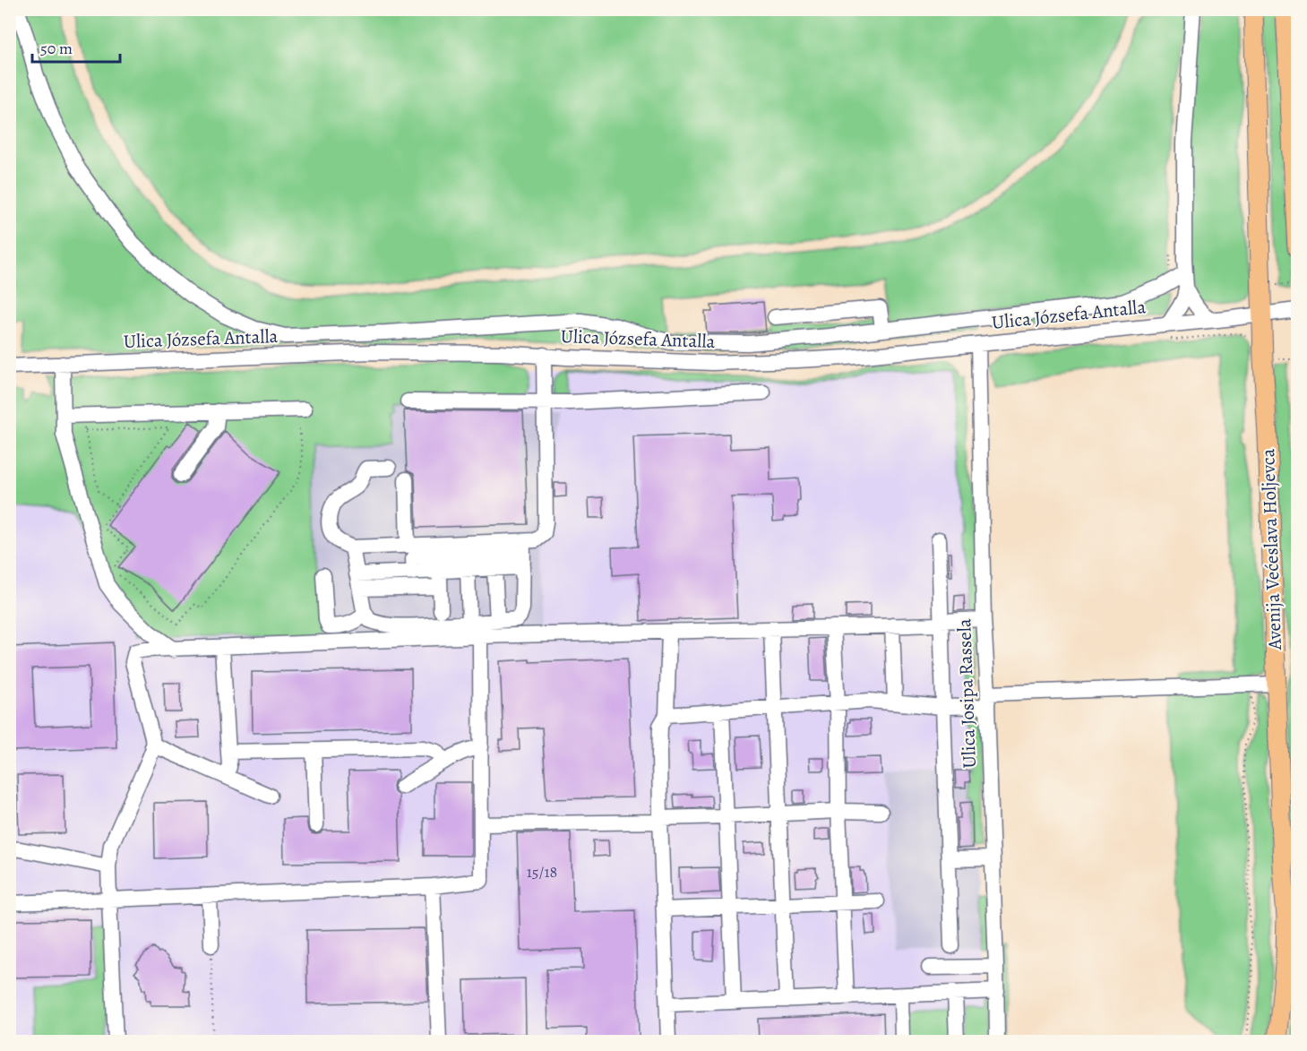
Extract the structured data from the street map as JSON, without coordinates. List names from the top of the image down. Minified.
{"streets":{"main road":["Avenija Većeslava Holjevca"],"street":["Ulica Józsefa Antalla","Ulica Josipa Rassela"]},"crossings":[["Ulica Józsefa Antalla","Avenija Većeslava Holjevca"],["Ulica Józsefa Antalla","Ulica Josipa Rassela"]],"house_numbers":["15/18"],"scale_bar":"50 m"}
